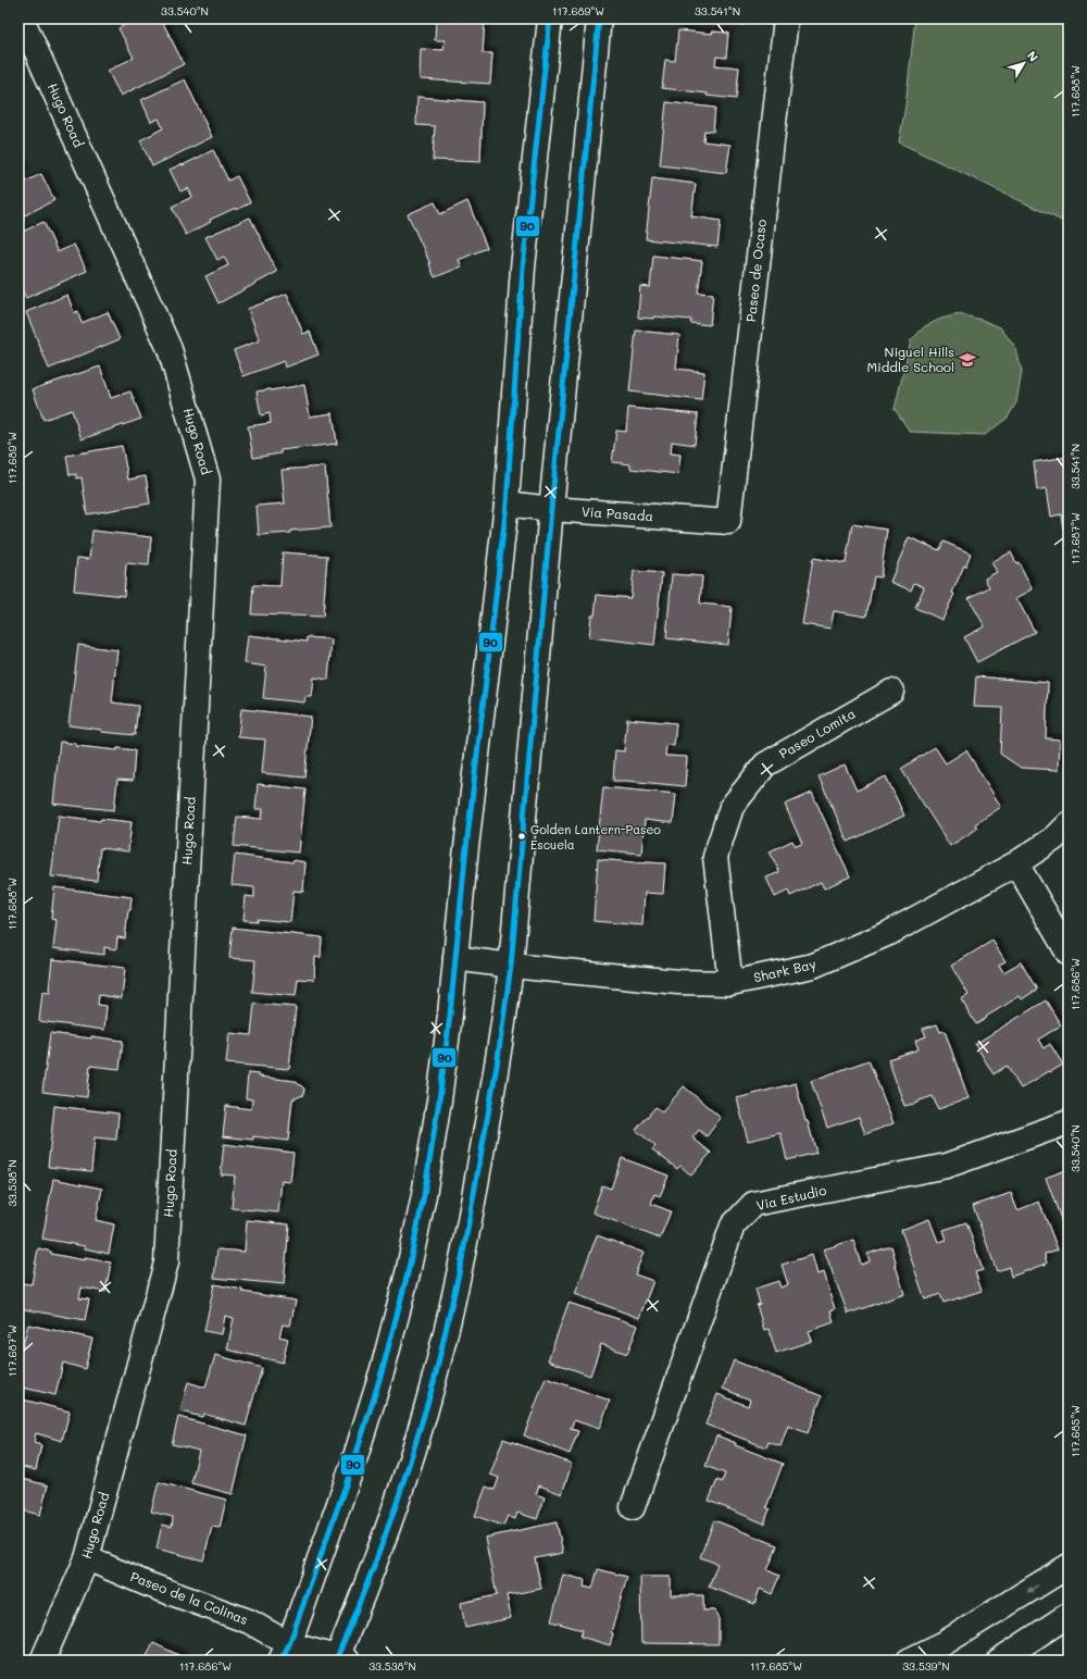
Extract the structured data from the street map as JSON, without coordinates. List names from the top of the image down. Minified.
{"streets":{"street":["Hugo Road","Paseo de Ocaso","Via Pasada","Paseo Lomita","Shark Bay","Via Estudio","Paseo de la Colinas"]},"crossings":[["Hugo Road","Paseo de la Colinas"],["Paseo de Ocaso","Via Pasada"],["Paseo Lomita","Shark Bay"]],"places":{"school or university":["Niguel Hills Middle School"],"other":["Golden Lantern-Paseo Escuela"]},"lines":["transit line 90"],"north":"top right","coordinates":["33.540°N","117.689°W","33.541°N","117.688°W","117.687°W","117.686°W","33.538°N","117.685°W","33.539°N"]}
